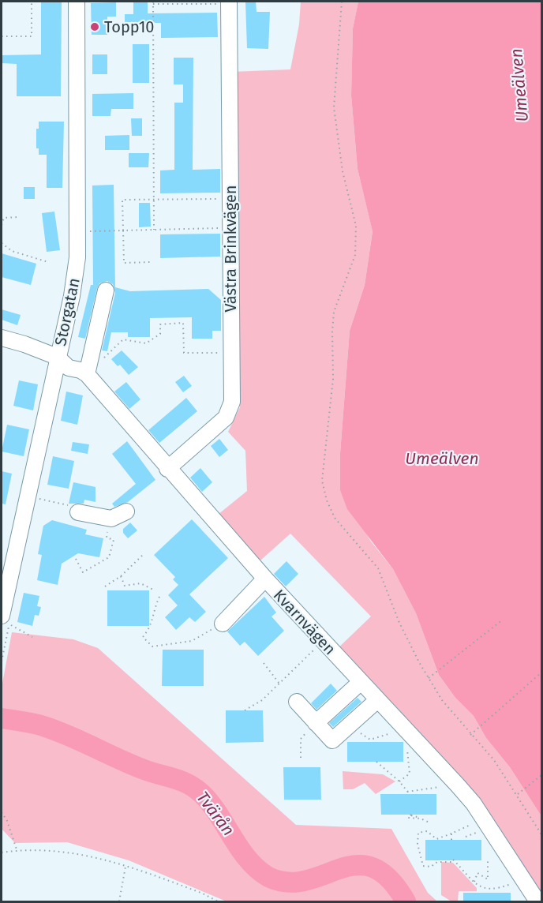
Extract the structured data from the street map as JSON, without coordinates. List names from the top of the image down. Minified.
{"streets":{"street":["Västra Brinkvägen","Storgatan","Kvarnvägen"]},"crossings":[["Västra Brinkvägen","Kvarnvägen"],["Storgatan","Kvarnvägen"]],"water":["Umeälven","Tvärån"],"places":["Topp10"]}
